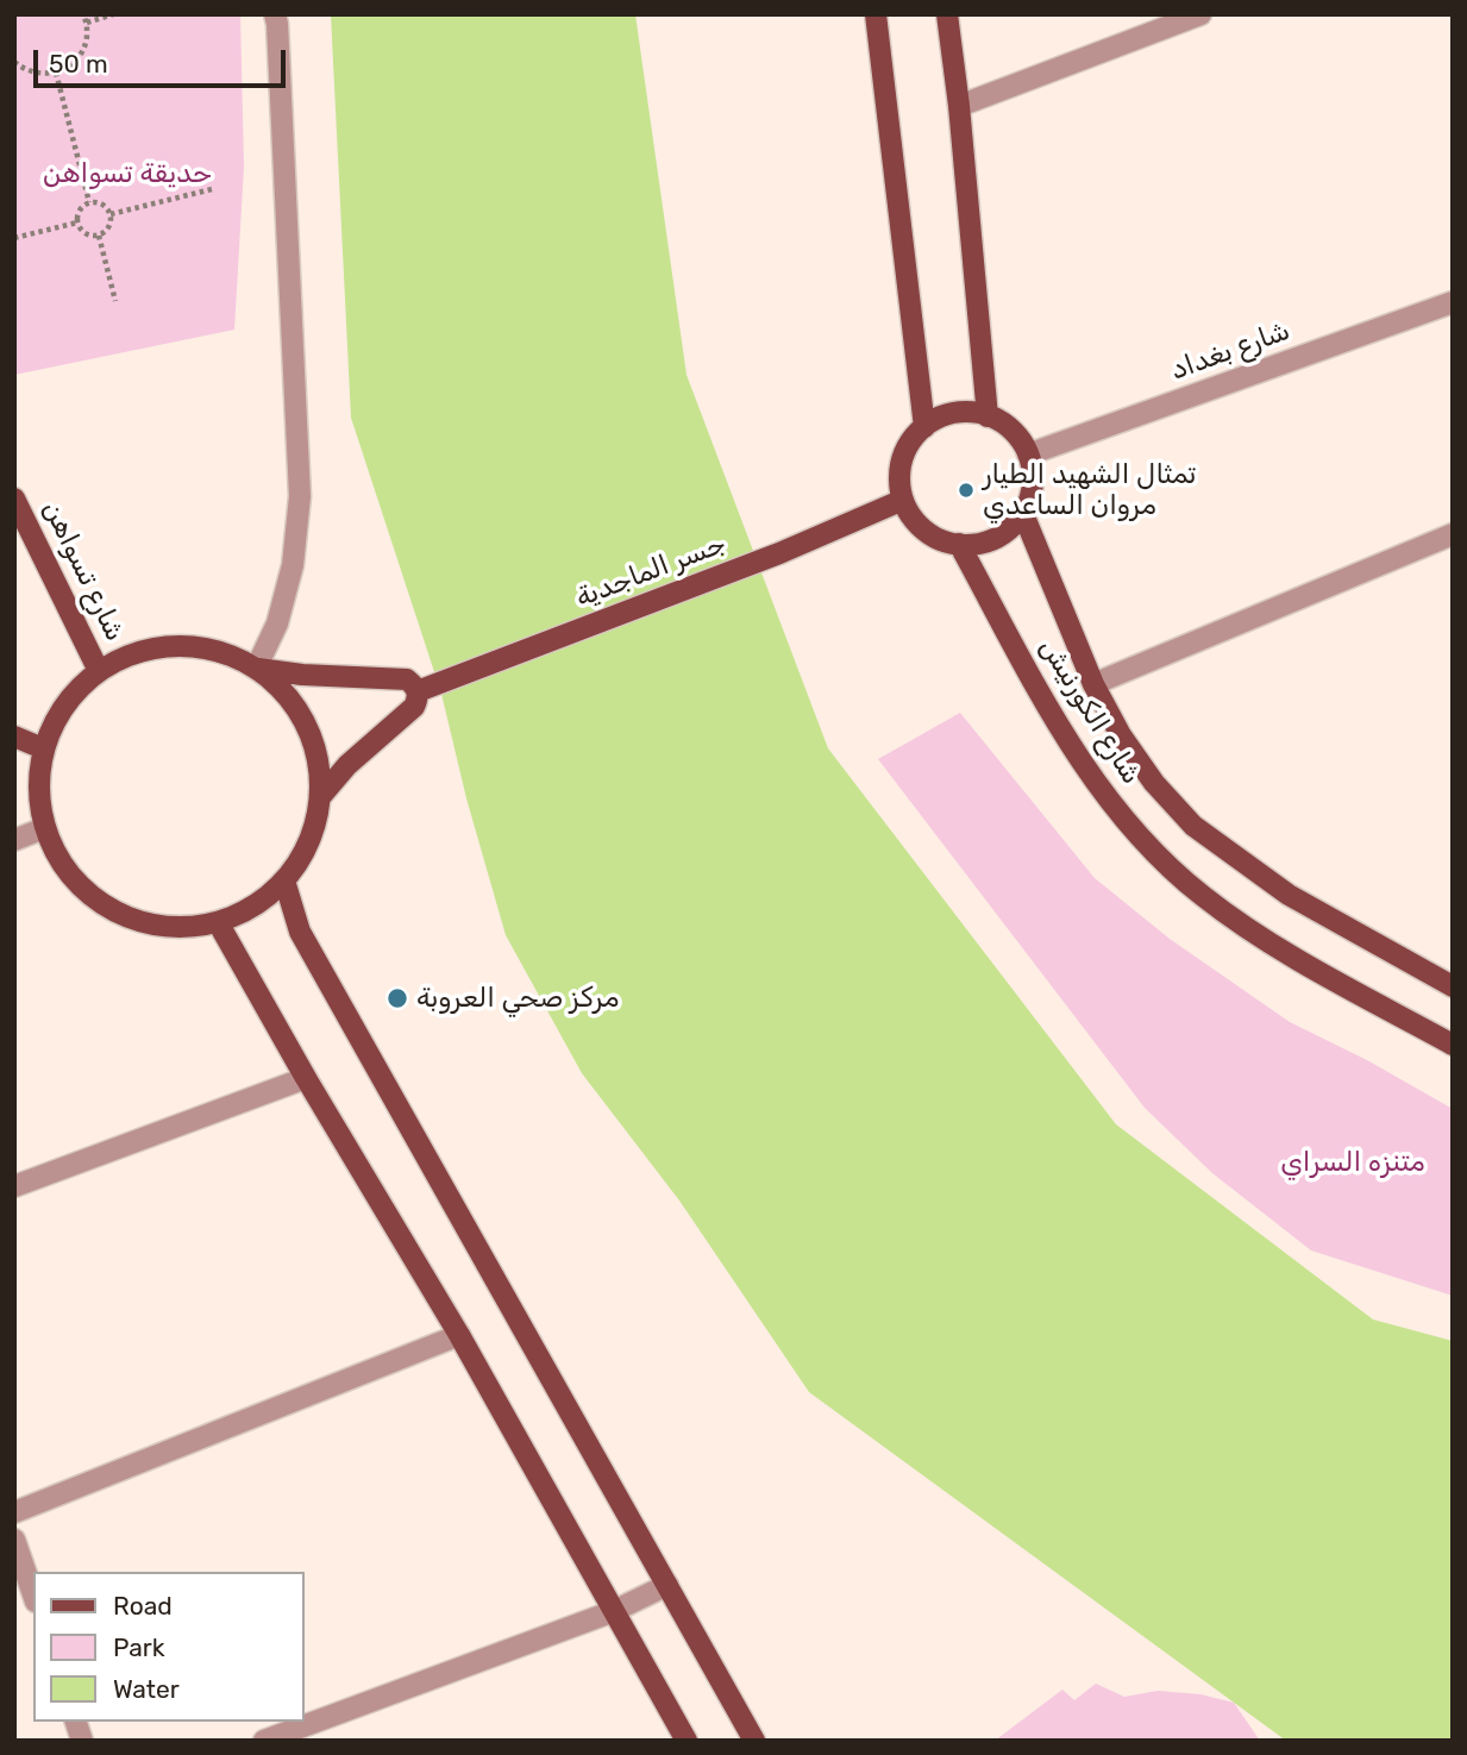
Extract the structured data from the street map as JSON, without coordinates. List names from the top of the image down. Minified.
{"streets":{"main road":["شارع تسواهن","جسر الماجدية","شارع الكورنيش"],"street":["شارع بغداد"]},"crossings":[["شارع بغداد","جسر الماجدية"],["شارع بغداد","شارع الكورنيش"],["جسر الماجدية","شارع الكورنيش"]],"parks":["حديقة تسواهن","متنزه السراي"],"places":["تمثال الشهيد الطيار مروان الساعدي","مركز صحي العروبة"],"legend":["Road","Park","Water"],"scale_bar":"50 m"}
